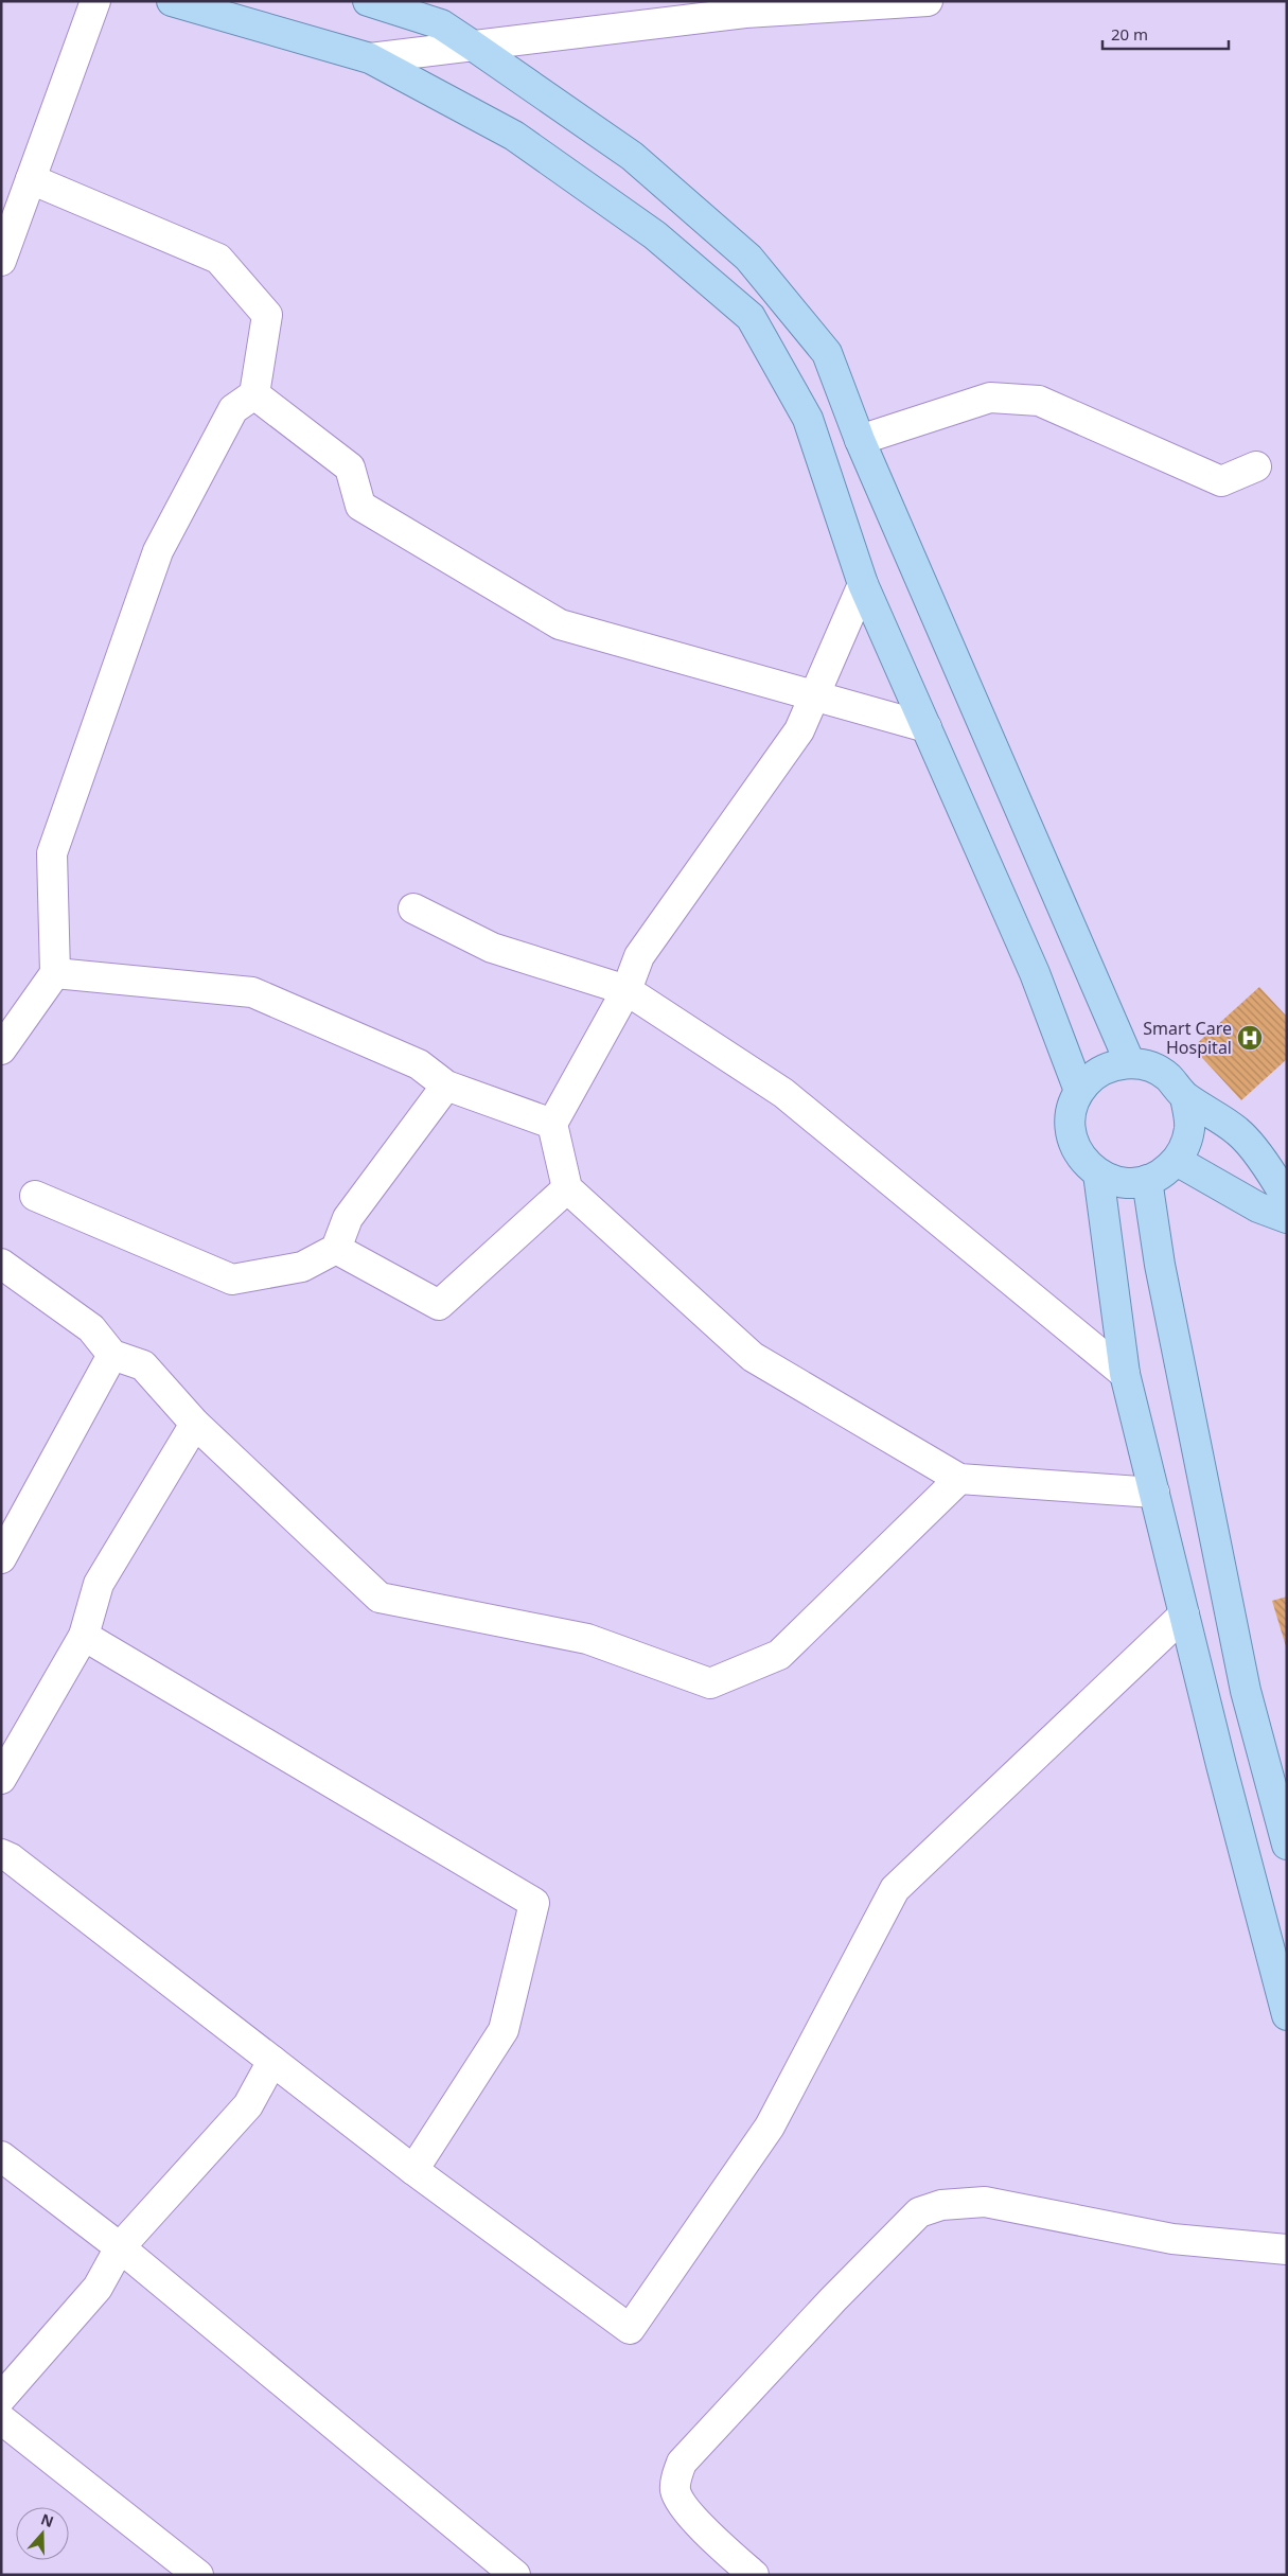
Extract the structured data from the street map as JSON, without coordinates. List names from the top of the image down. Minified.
{"places":{"hospital":["Smart Care Hospital"]},"scale_bar":"20 m","north":"top"}
